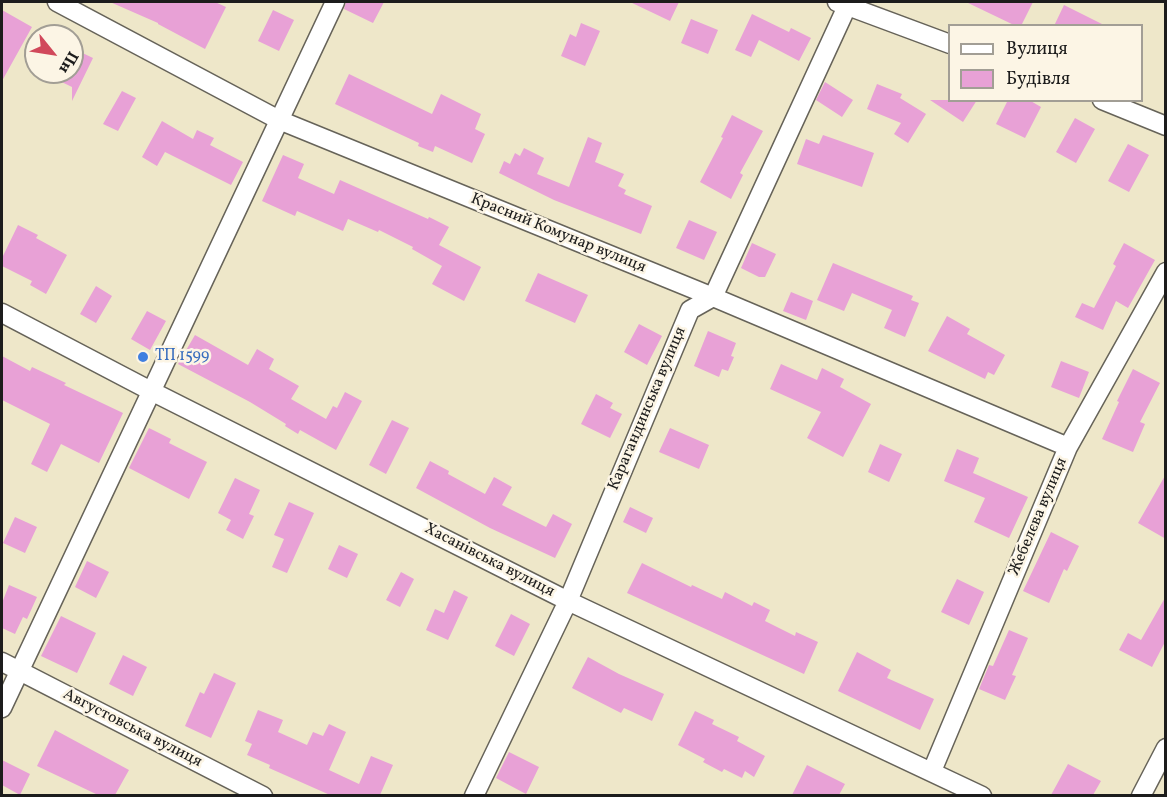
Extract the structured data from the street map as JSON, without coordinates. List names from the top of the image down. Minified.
{"streets":{"street":["Красний Комунар вулиця","Карагандинська вулиця","Жебелєва вулиця","Хасанівська вулиця","Августовська вулиця"]},"crossings":[["Красний Комунар вулиця","Карагандинська вулиця"],["Красний Комунар вулиця","Жебелєва вулиця"],["Карагандинська вулиця","Хасанівська вулиця"],["Жебелєва вулиця","Хасанівська вулиця"]],"places":["ТП 1599"],"legend":["Вулиця","Будівля"],"north":"bottom right"}
